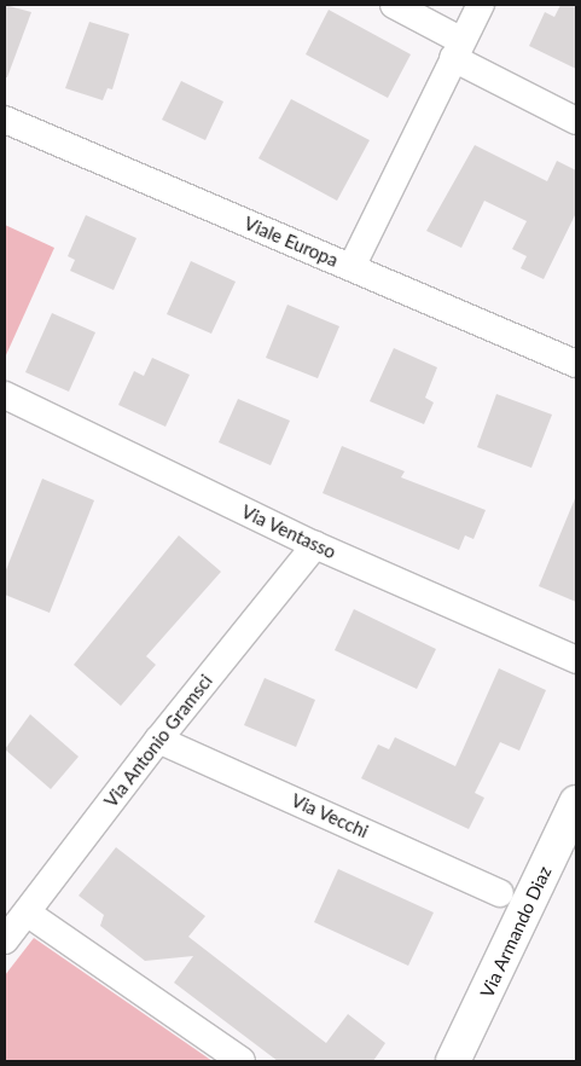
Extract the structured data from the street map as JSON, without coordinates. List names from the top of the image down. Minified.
{"streets":{"street":["Viale Europa","Via Ventasso","Via Antonio Gramsci","Via Vecchi","Via Armando Diaz"]},"crossings":[["Via Ventasso","Via Antonio Gramsci"],["Via Antonio Gramsci","Via Vecchi"]]}
